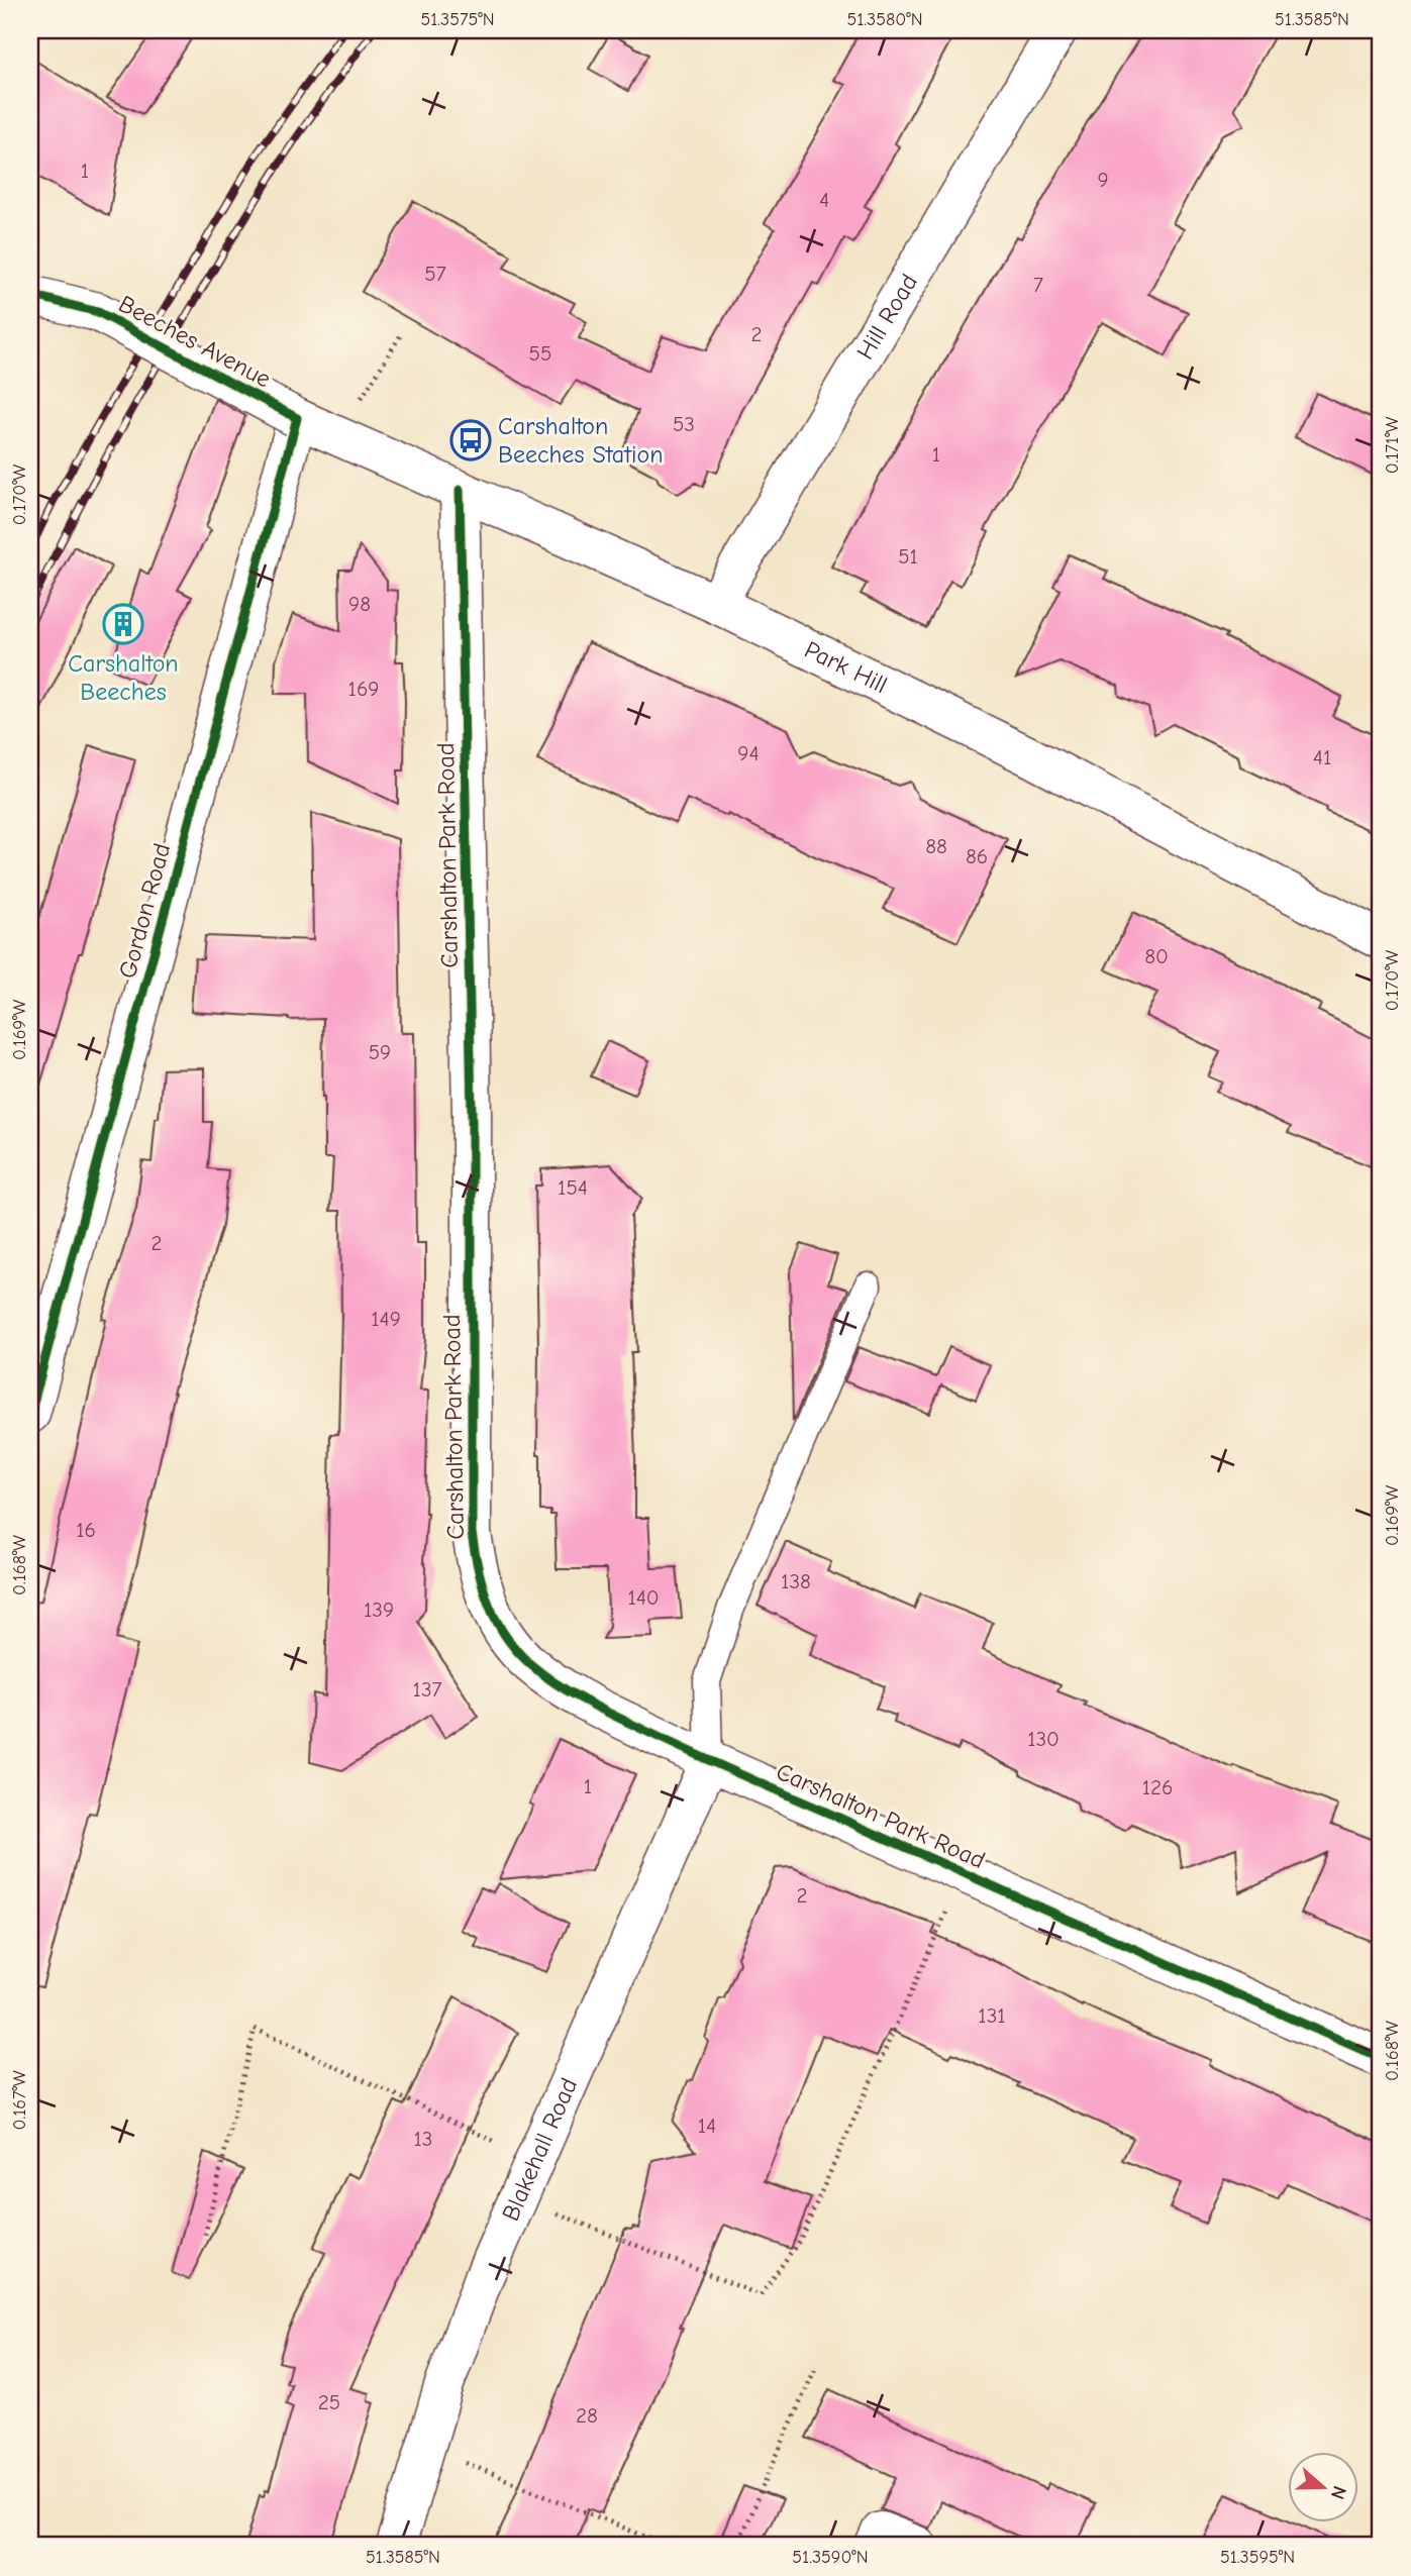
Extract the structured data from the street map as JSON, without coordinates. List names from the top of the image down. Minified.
{"streets":{"street":["Hill Road","Beeches Avenue","Park Hill","Carshalton Park Road","Gordon Road","Blakehall Road"]},"crossings":[["Hill Road","Park Hill"],["Beeches Avenue","Park Hill"],["Beeches Avenue","Gordon Road"],["Park Hill","Carshalton Park Road"],["Park Hill","Gordon Road"],["Carshalton Park Road","Blakehall Road"]],"places":{"bus stop":["Carshalton Beeches Station"],"building":["Carshalton Beeches"]},"house_numbers":["1","9","4","57","7","2","55","53","1","51","98","169","94","41","88","86","80","59","154","2","149","16","138","140","139","137","130","1","126","2","131","14","13","25","28"],"north":"right","coordinates":["51.3575°N","51.3580°N","51.3585°N","0.171°W","0.170°W","0.169°W","0.168°W","0.167°W","51.3590°N","51.3595°N"]}
